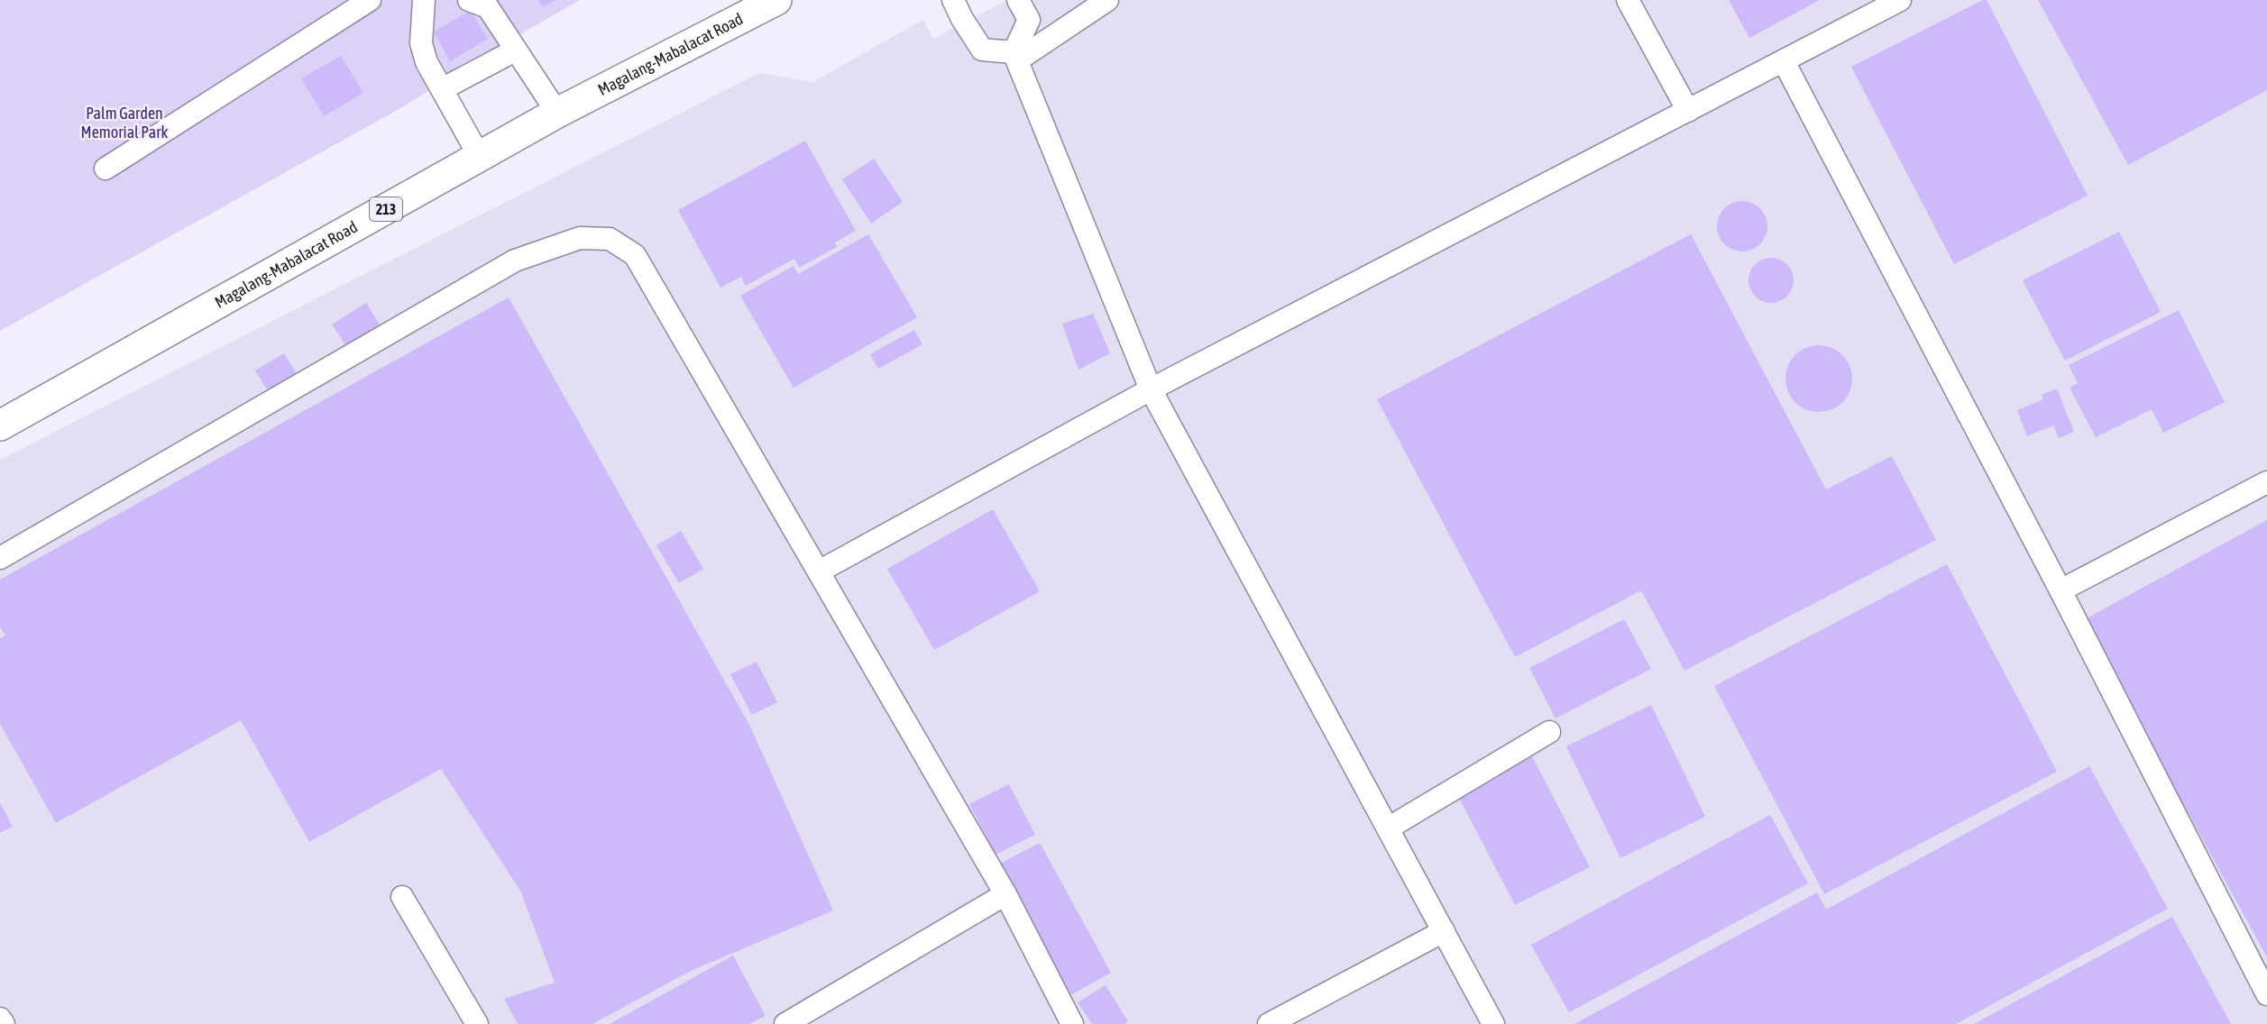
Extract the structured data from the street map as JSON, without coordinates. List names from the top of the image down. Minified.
{"streets":{"main road":["Magalang-Mabalacat Road","213"]},"parks":["Palm Garden Memorial Park"]}
